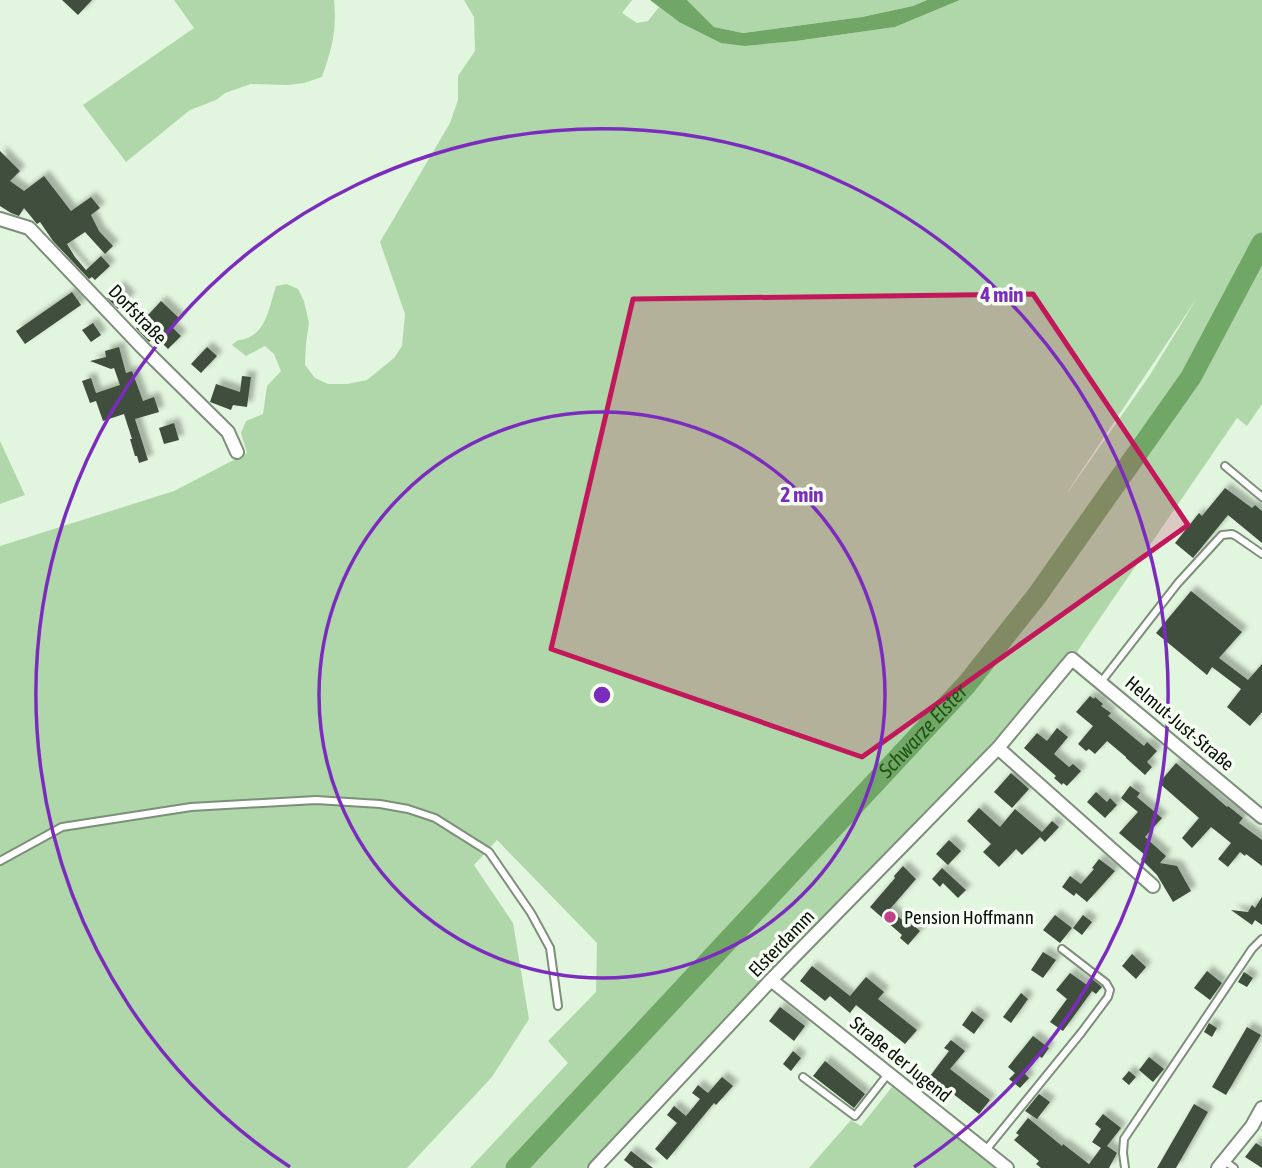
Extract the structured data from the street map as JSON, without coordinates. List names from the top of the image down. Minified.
{"streets":{"street":["Dorfstraße","Helmut-Just-Straße","Elsterdamm","Straße der Jugend"]},"crossings":[["Helmut-Just-Straße","Elsterdamm"],["Elsterdamm","Straße der Jugend"]],"water":["Schwarze Elster"],"places":["Pension Hoffmann"],"rings":["4 min","2 min"]}
